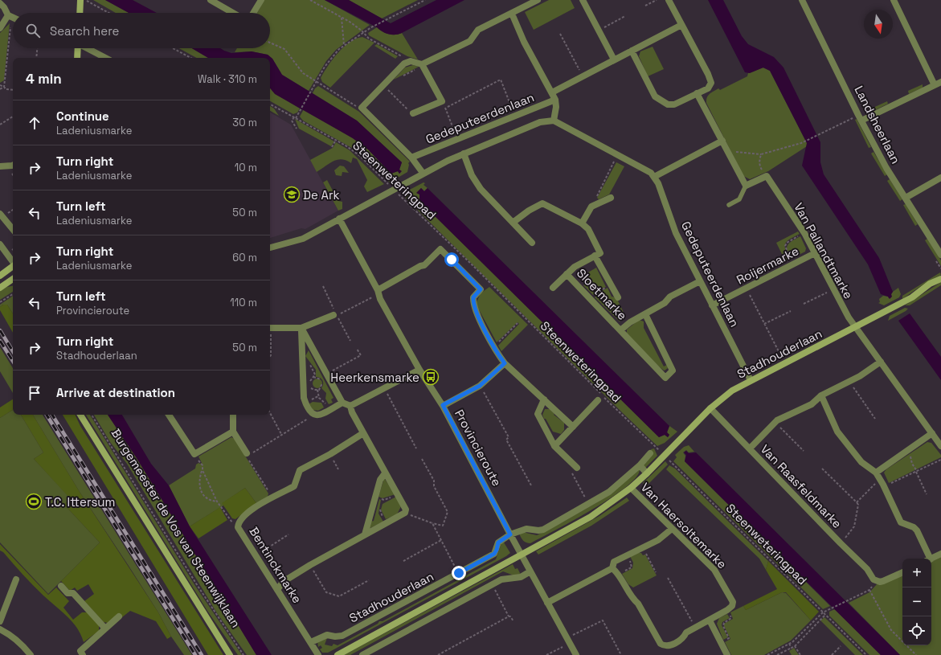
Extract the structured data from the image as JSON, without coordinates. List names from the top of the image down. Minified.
{"streets":{"street":["Gedeputeerdenlaan","Landsheerlaan","Van Pallandtmarke","Roijermarke","Sloetmarke","Stadhouderlaan","Provincieroute","Van Raasfeldmarke","Van Haersoltemarke","Burgemeester de Vos van Steenwijklaan","Bentinckmarke"],"path":["Steenweteringpad"]},"crossings":[["Gedeputeerdenlaan","Roijermarke"],["Gedeputeerdenlaan","Sloetmarke"],["Gedeputeerdenlaan","Stadhouderlaan"],["Steenweteringpad","Stadhouderlaan"],["Van Pallandtmarke","Roijermarke"],["Van Pallandtmarke","Stadhouderlaan"],["Stadhouderlaan","Provincieroute"],["Stadhouderlaan","Van Raasfeldmarke"],["Stadhouderlaan","Van Haersoltemarke"],["Stadhouderlaan","Bentinckmarke"]],"places":{"school or university":["De Ark"],"bus stop":["Heerkensmarke"],"sports":["T.C. Ittersum"]},"north":"bottom","page":{"search":"Search here","heading":["4 min","Walk · 310 m"],"list":[["Continue","Ladeniusmarke","30 m"],["Turn right","Ladeniusmarke","10 m"],["Turn left","Ladeniusmarke","50 m"],["Turn right","Ladeniusmarke","60 m"],["Turn left","Provincieroute","110 m"],["Turn right","Stadhouderlaan","50 m"],"Arrive at destination"],"map_buttons":["+","−"]}}
